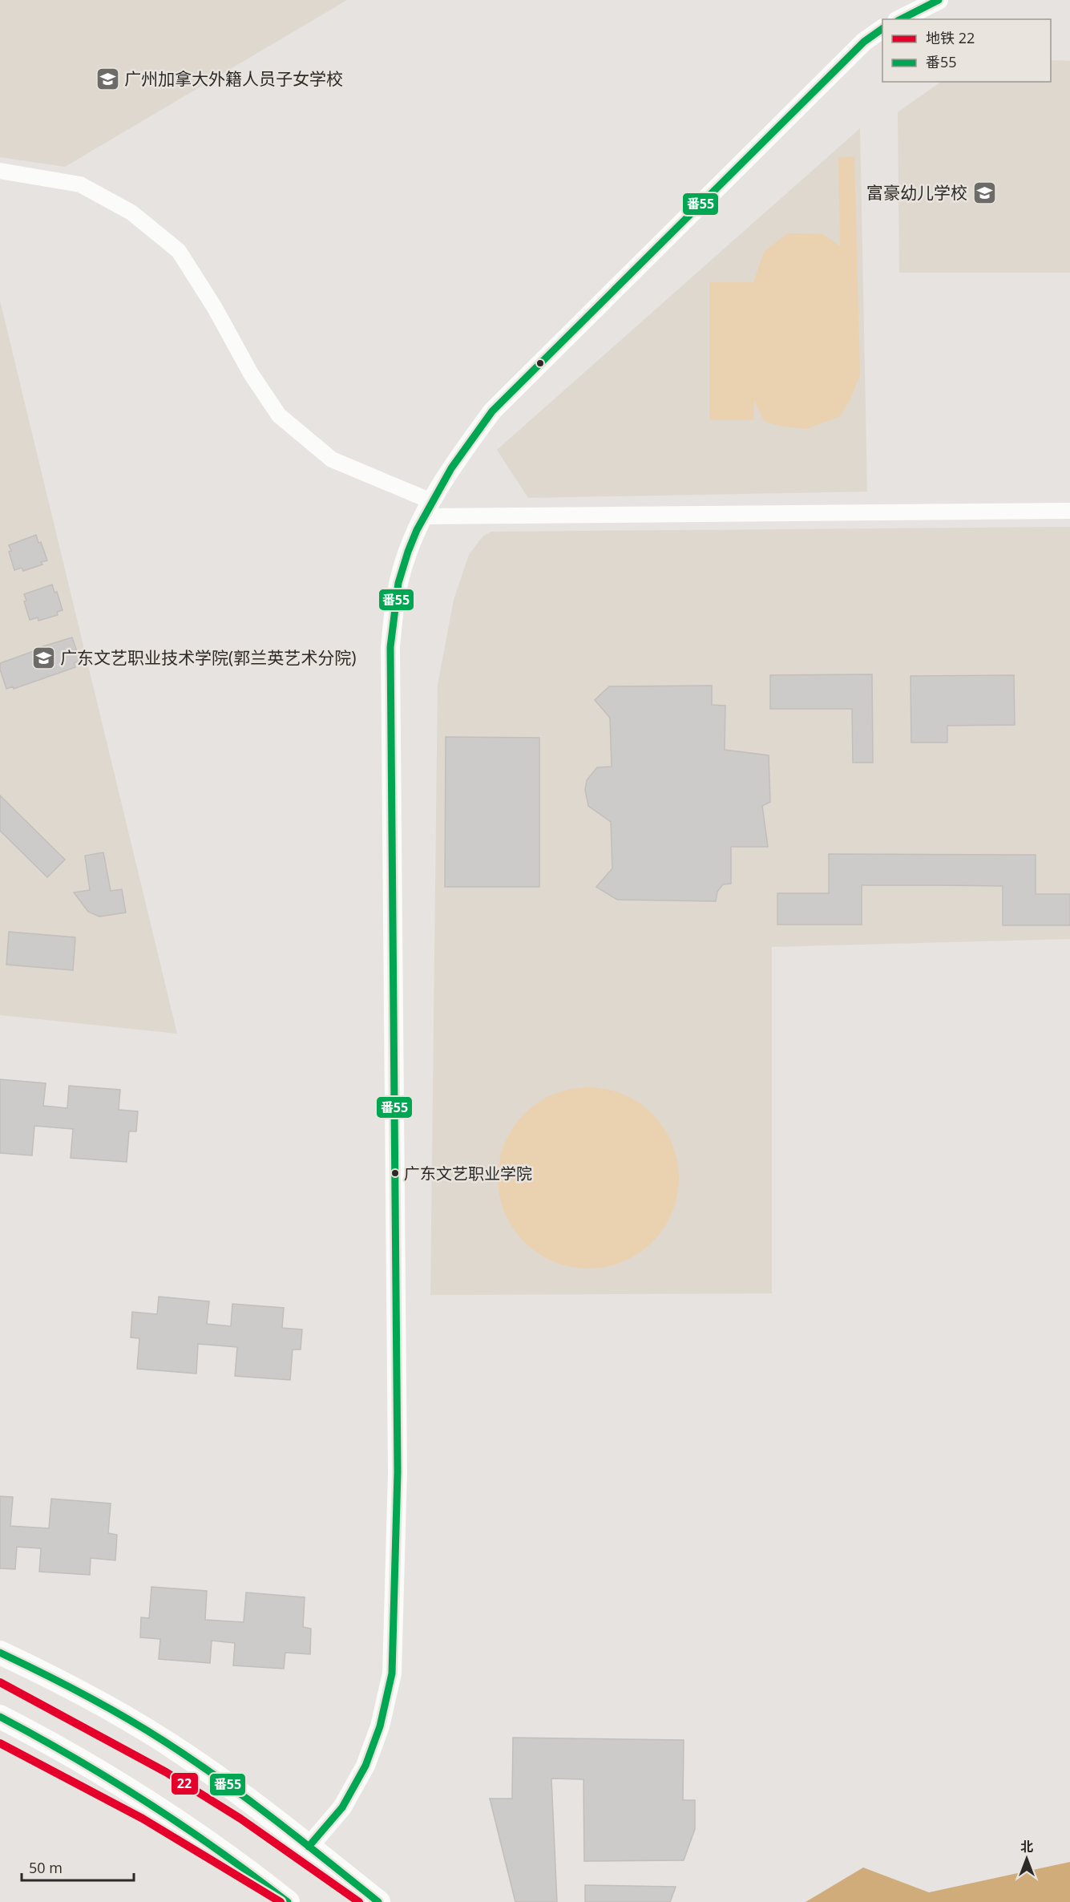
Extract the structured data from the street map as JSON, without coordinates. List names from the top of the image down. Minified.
{"places":{"school or university":["广州加拿大外籍人员子女学校","富豪幼儿学校","广东文艺职业技术学院(郭兰英艺术分院)"],"other":["广东文艺职业学院"]},"lines":["transit line 番55","metro line 22"],"legend":["地铁 22","番55"],"scale_bar":"50 m","north":"top"}
